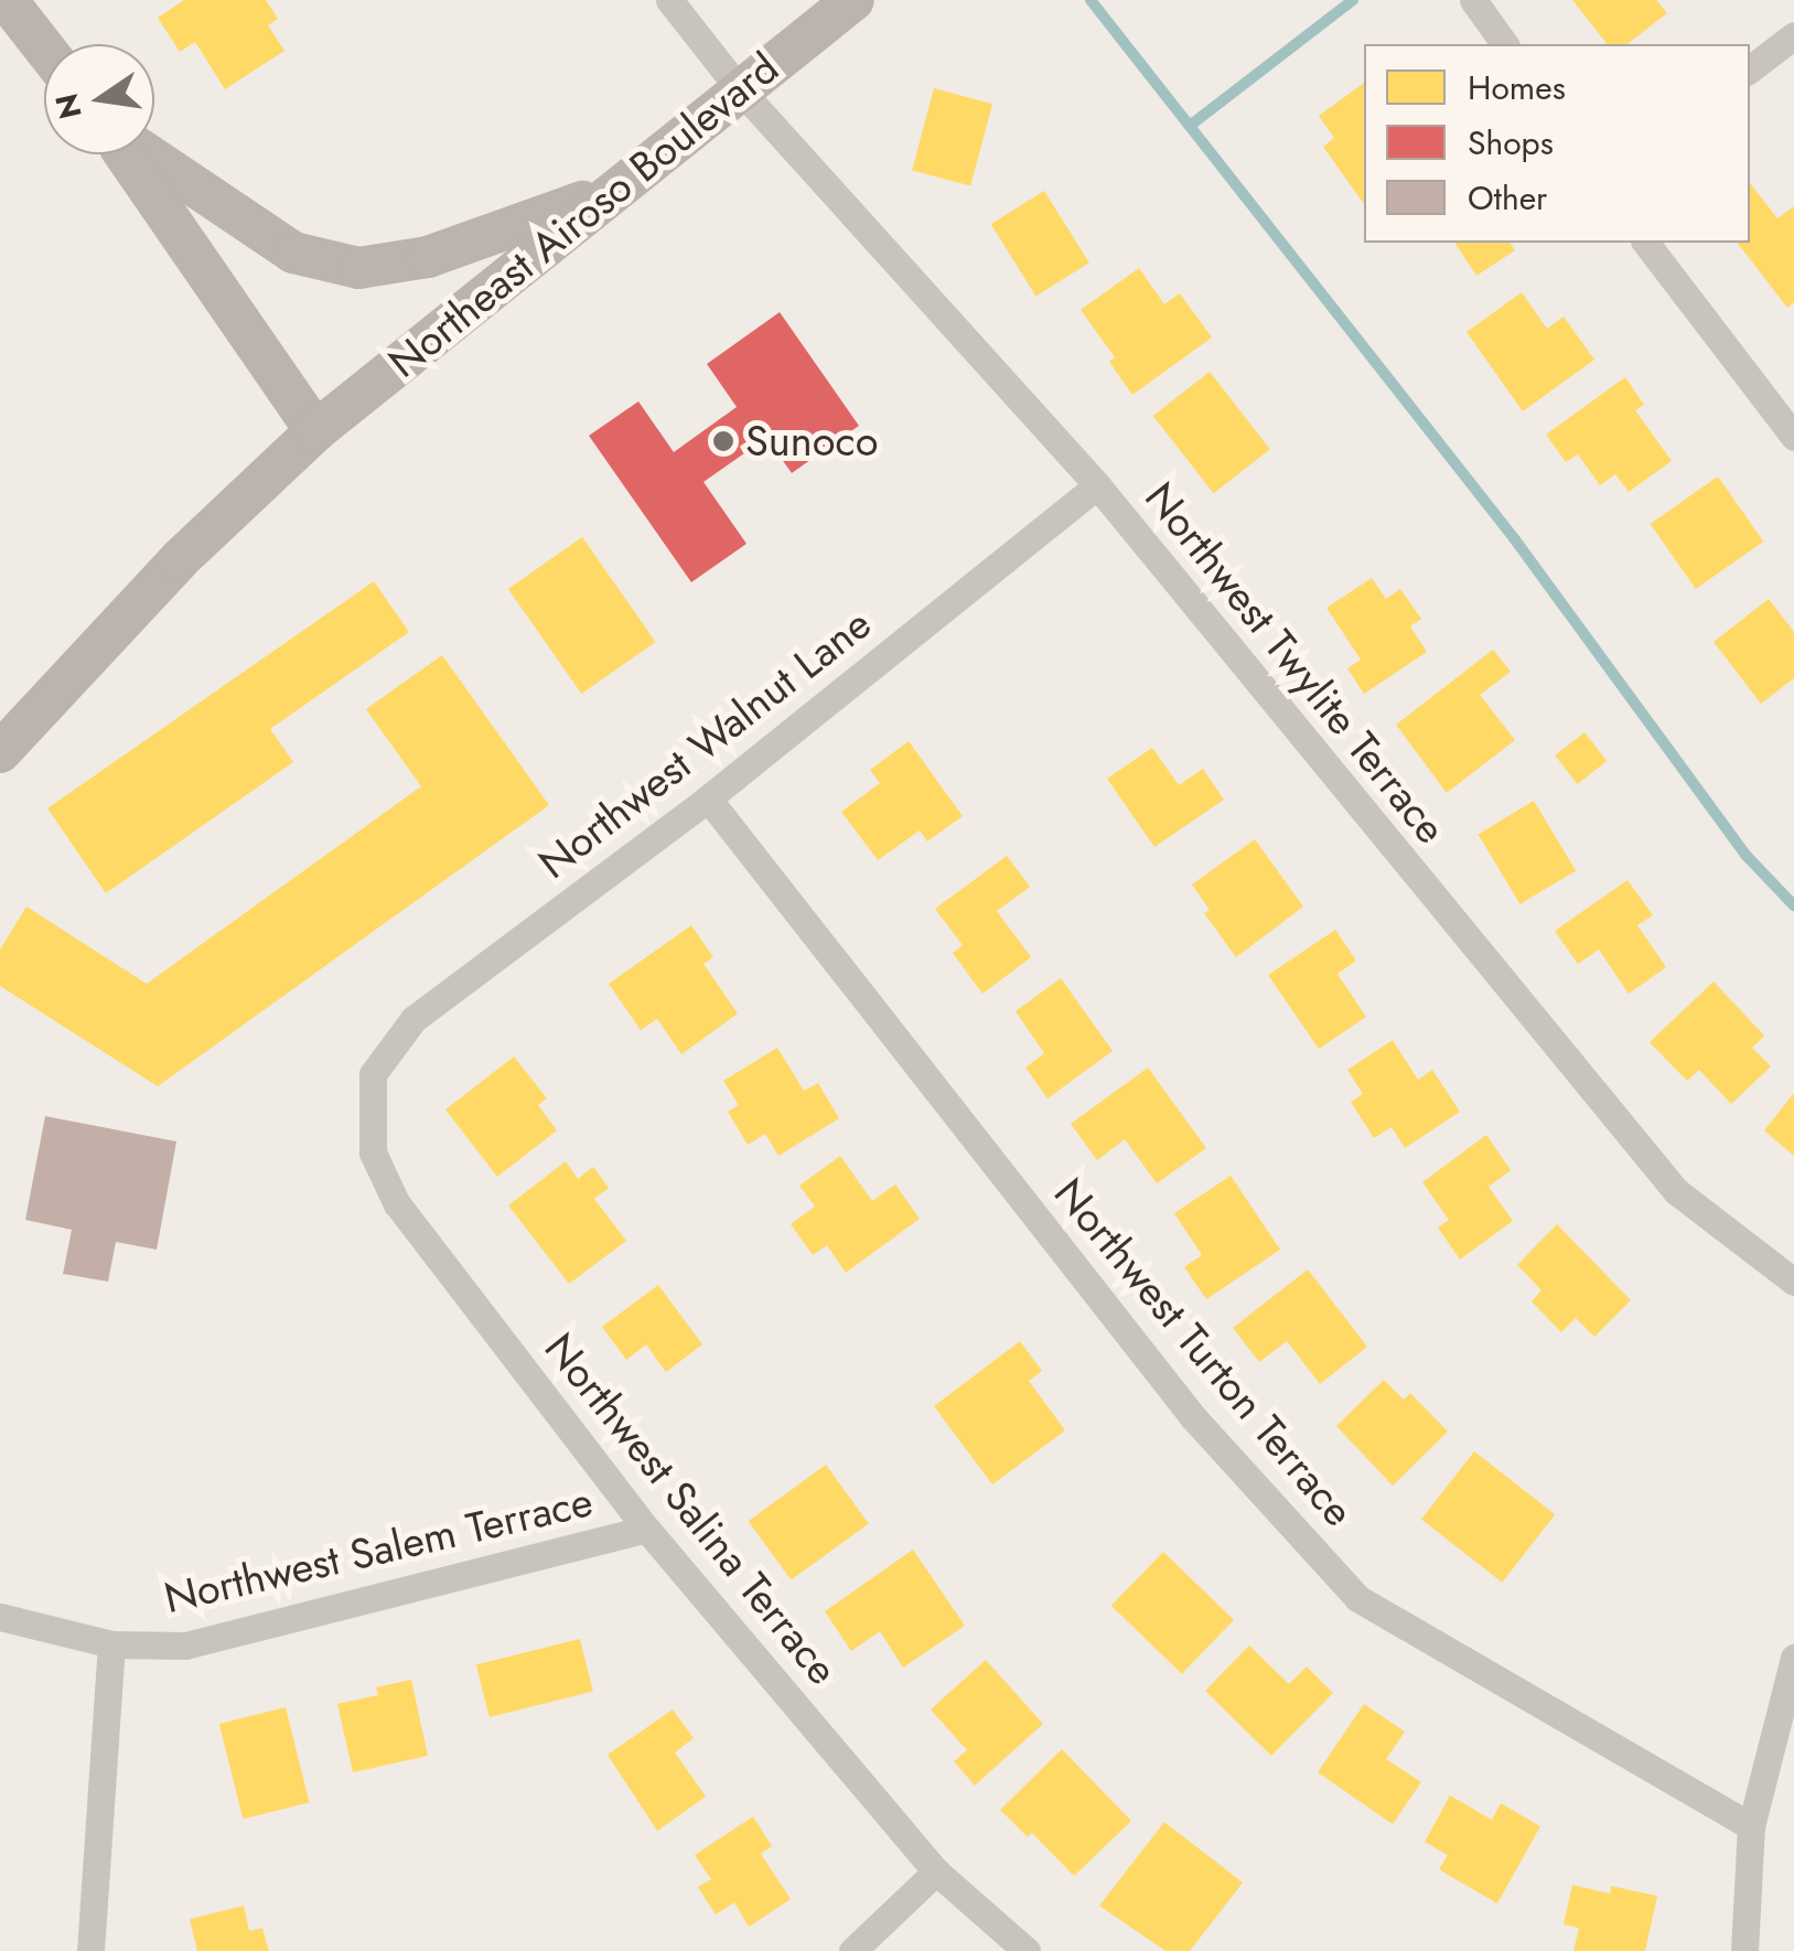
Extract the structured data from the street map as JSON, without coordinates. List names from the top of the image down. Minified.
{"streets":{"main road":["Northeast Airoso Boulevard"],"street":["Northwest Twylite Terrace","Northwest Walnut Lane","Northwest Turton Terrace","Northwest Salina Terrace","Northwest Salem Terrace"]},"crossings":[["Northeast Airoso Boulevard","Northwest Twylite Terrace"],["Northwest Twylite Terrace","Northwest Walnut Lane"],["Northwest Walnut Lane","Northwest Turton Terrace"],["Northwest Walnut Lane","Northwest Salina Terrace"],["Northwest Salina Terrace","Northwest Salem Terrace"]],"places":["Sunoco"],"legend":["Homes","Shops","Other"],"north":"left"}
